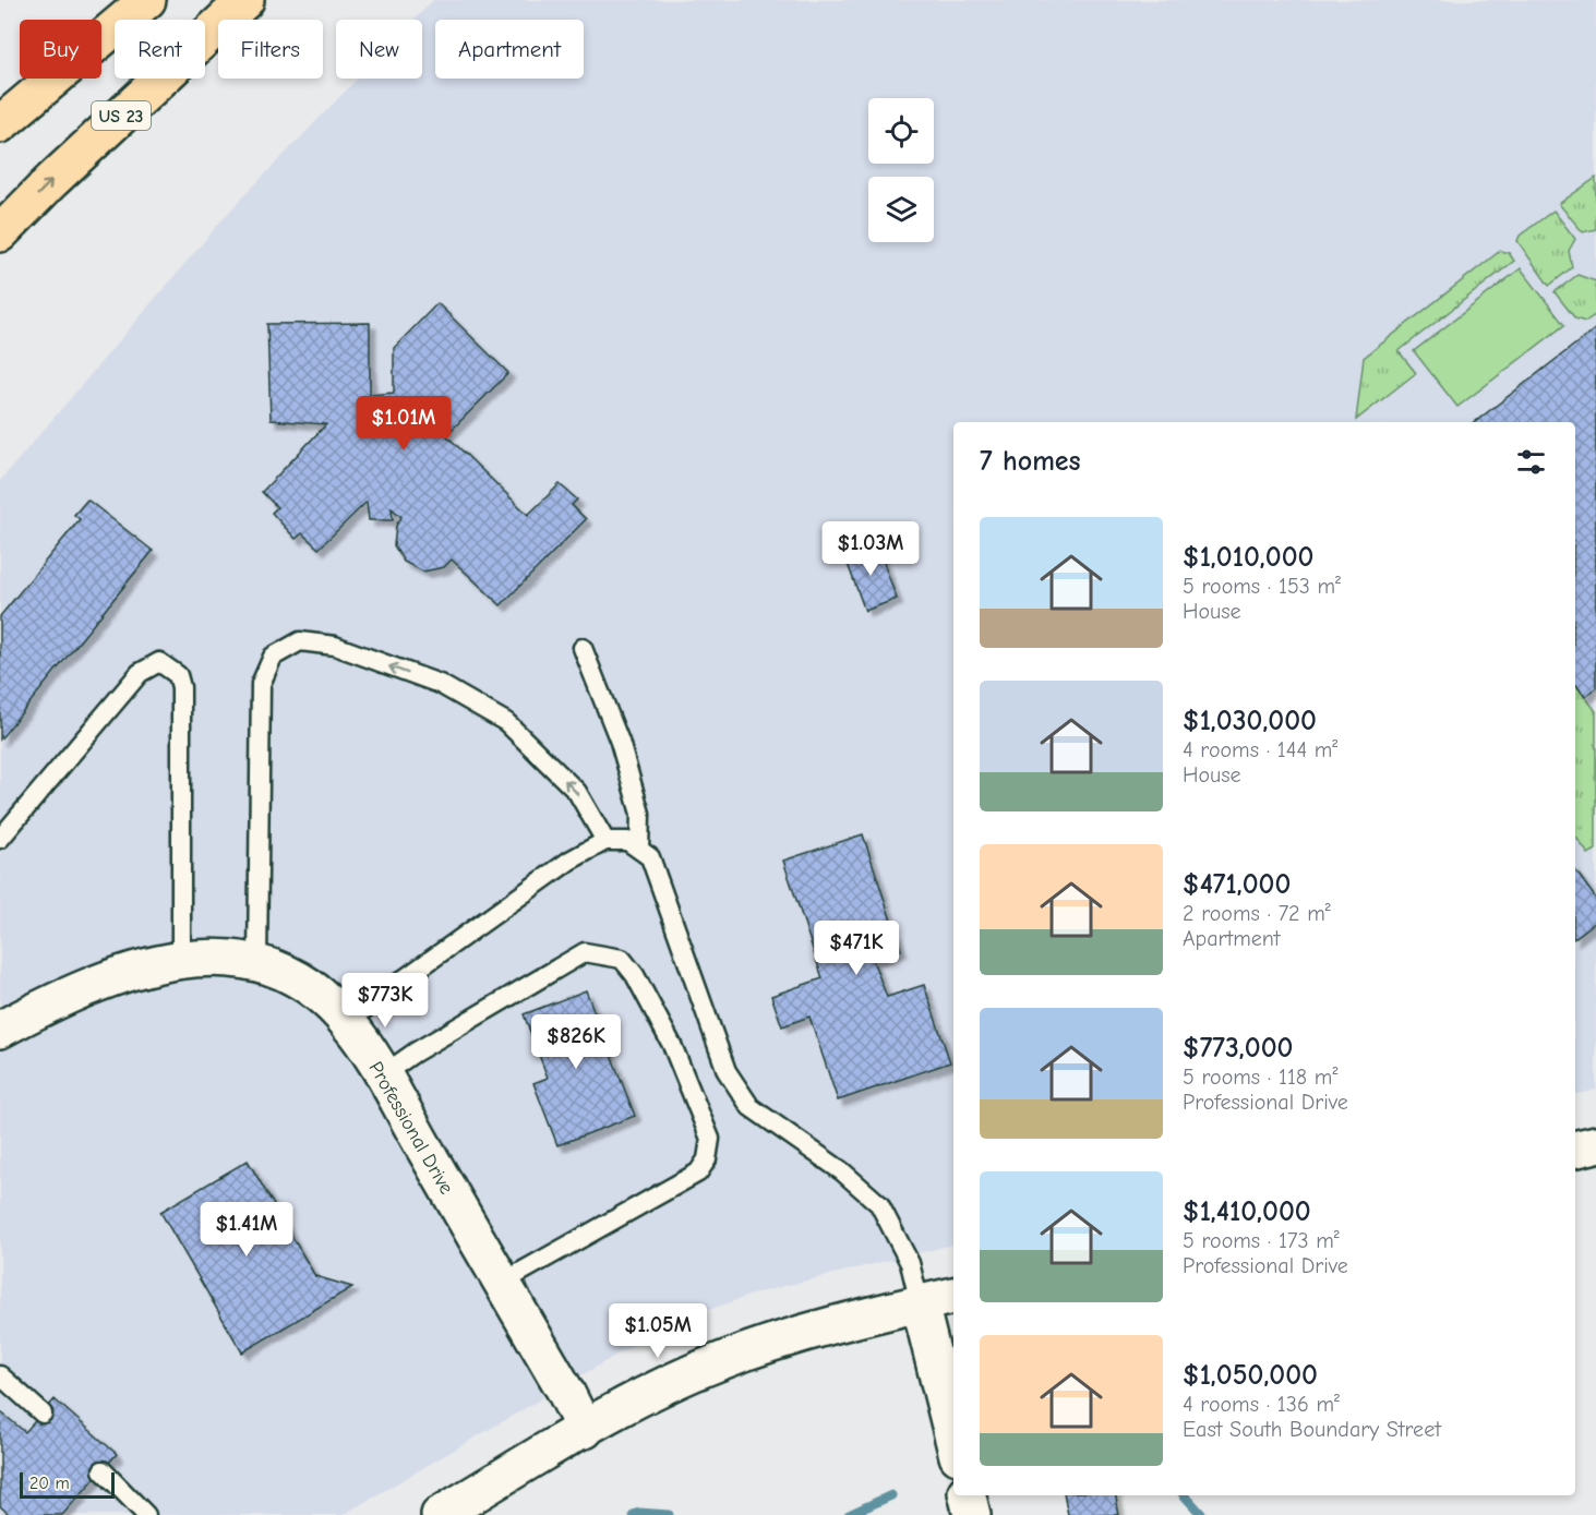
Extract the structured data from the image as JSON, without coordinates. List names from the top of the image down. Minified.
{"streets":{"highway":["US 23"],"street":["Professional Drive"]},"scale_bar":"20 m","page":{"chip":["Buy","Rent","Filters","New","Apartment"],"price":["$1.01M","$1.03M","$471K","$773K","$826K","$1.41M","$1.05M"],"heading":"7 homes","list":[{"name":"$1,010,000","note":"5 rooms · 153 m² · House"},{"name":"$1,030,000","note":"4 rooms · 144 m² · House"},{"name":"$471,000","note":"2 rooms · 72 m² · Apartment"},{"name":"$773,000","note":"5 rooms · 118 m² · Professional Drive"},{"name":"$1,410,000","note":"5 rooms · 173 m² · Professional Drive"},{"name":"$1,050,000","note":"4 rooms · 136 m² · East South Boundary Street"}],"scale":"20 m"}}
